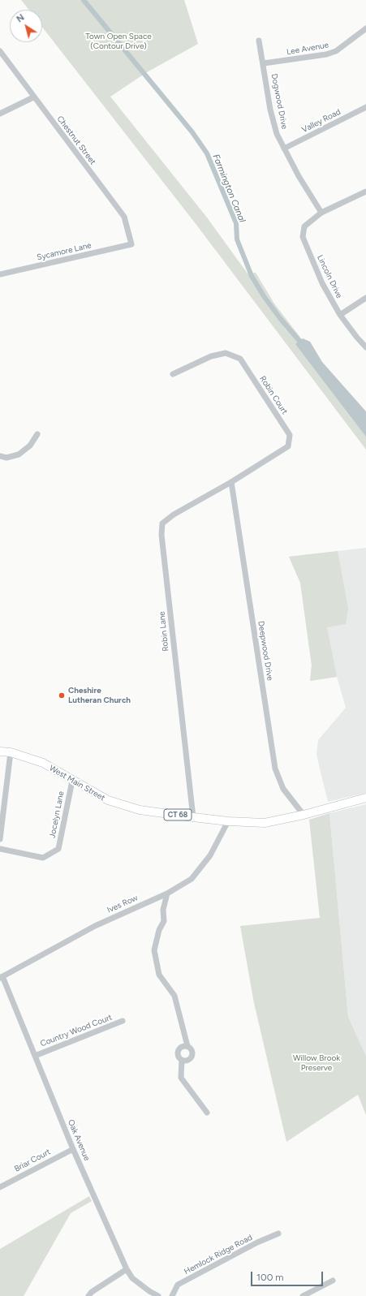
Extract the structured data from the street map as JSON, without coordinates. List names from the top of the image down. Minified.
{"streets":{"main road":["West Main Street","CT 68"],"street":["Lee Avenue","Dogwood Drive","Valley Road","Chestnut Street","Sycamore Lane","Lincoln Drive","Robin Court","Robin Lane","Deepwood Drive","Jocelyn Lane","Ives Row","Country Wood Court","Oak Avenue","Briar Court","Hemlock Ridge Road"]},"crossings":[["Lee Avenue","Dogwood Drive"],["Dogwood Drive","Valley Road"],["Dogwood Drive","Lincoln Drive"],["Chestnut Street","Sycamore Lane"],["Robin Court","Robin Lane"],["Robin Court","Deepwood Drive"],["Robin Lane","Deepwood Drive"],["Robin Lane","West Main Street"],["Deepwood Drive","West Main Street"],["West Main Street","Jocelyn Lane"],["West Main Street","Ives Row"],["Ives Row","Oak Avenue"],["Country Wood Court","Oak Avenue"],["Oak Avenue","Briar Court"]],"water":["Farmington Canal"],"parks":["Town Open Space (Contour Drive)","Willow Brook Preserve"],"places":["Cheshire Lutheran Church"],"scale_bar":"100 m","north":"top left"}
